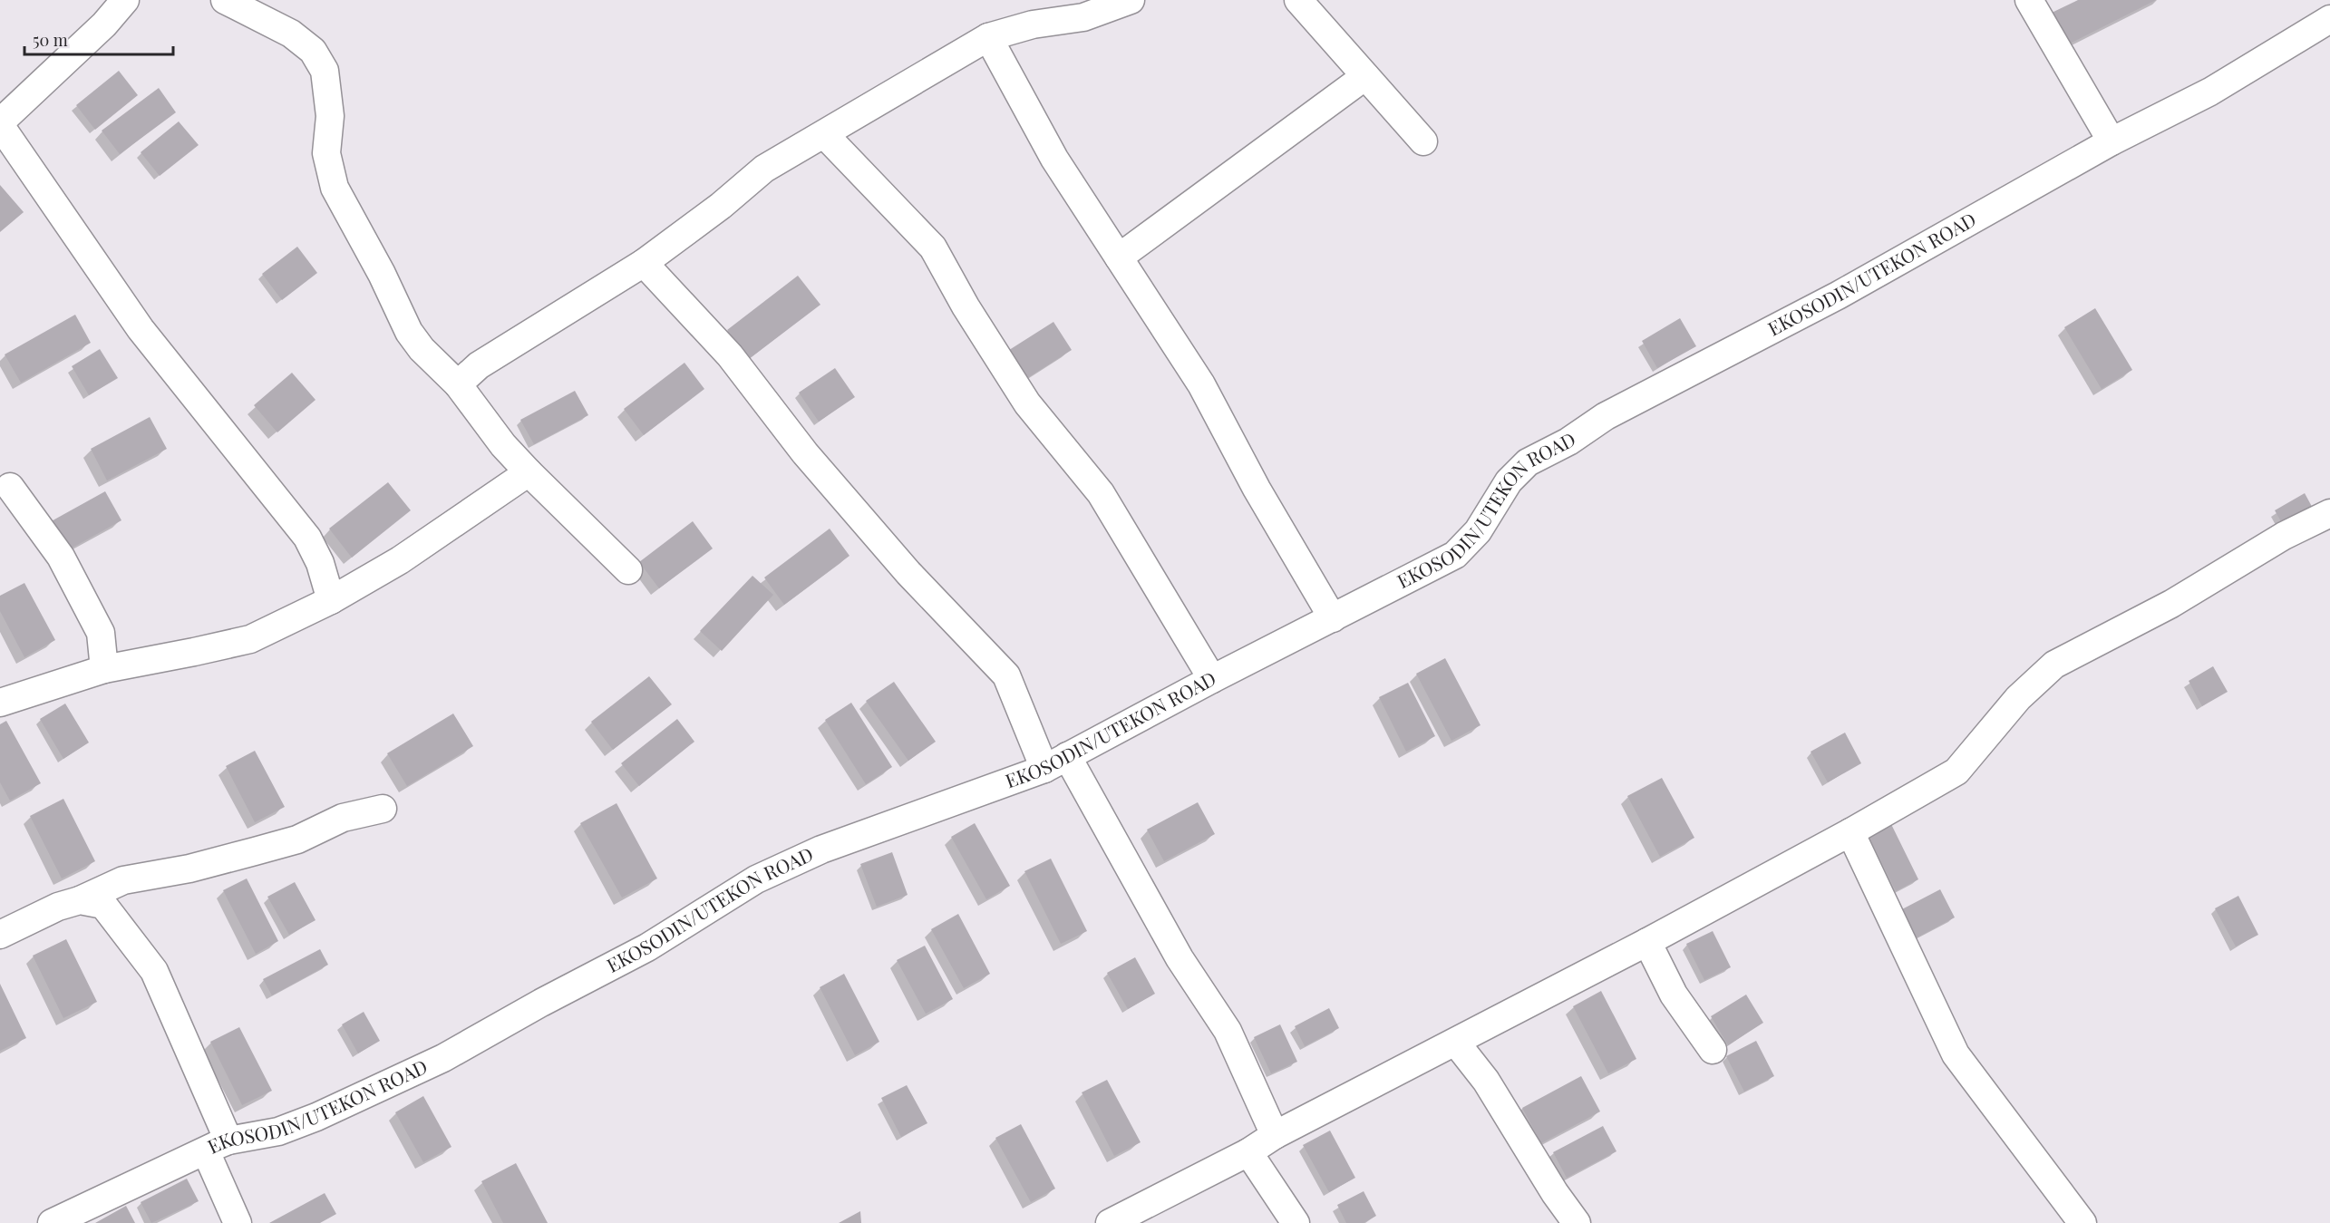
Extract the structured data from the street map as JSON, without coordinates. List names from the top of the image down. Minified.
{"streets":{"street":["EKOSODIN/UTEKON ROAD"]},"scale_bar":"50 m"}
